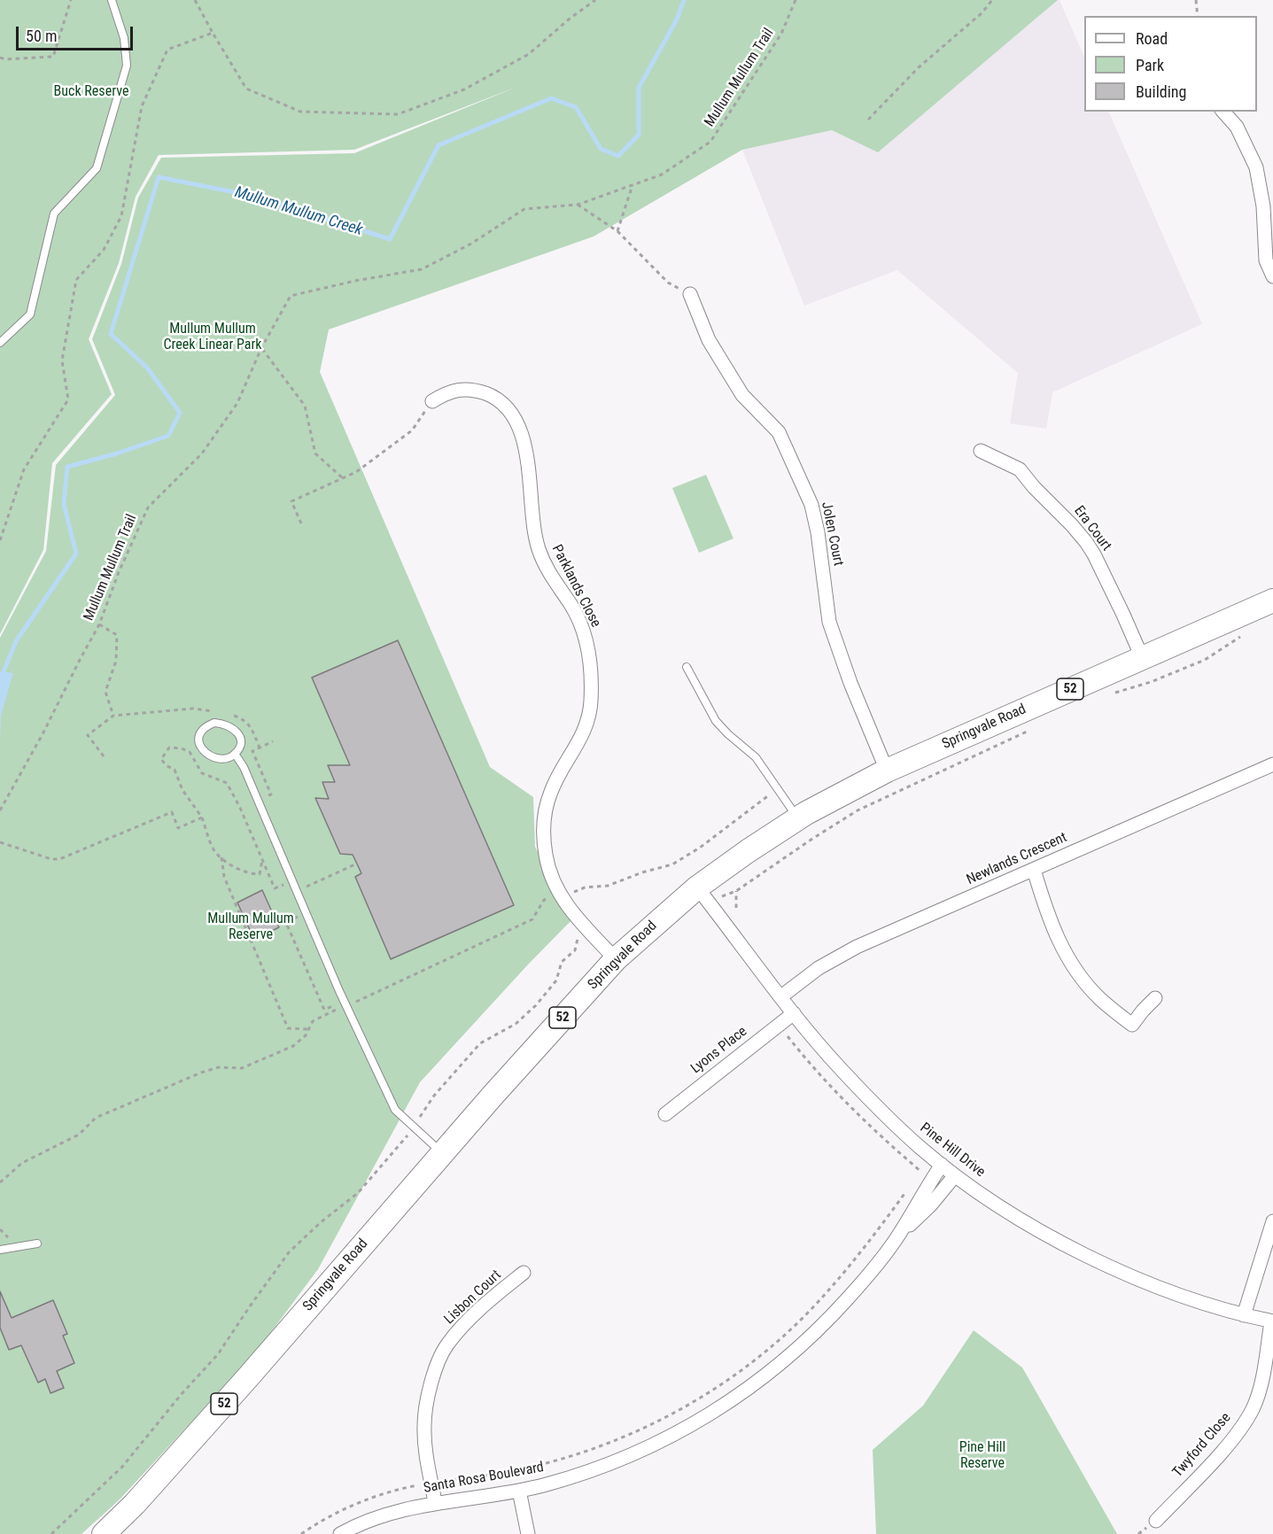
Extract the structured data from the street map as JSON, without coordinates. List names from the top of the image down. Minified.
{"streets":{"main road":["52","Springvale Road"],"street":["Era Court","Jolen Court","Parklands Close","Newlands Crescent","Lyons Place","Pine Hill Drive","Lisbon Court","Twyford Close","Santa Rosa Boulevard"],"path":["Mullum Mullum Trail"]},"crossings":[["Era Court","Springvale Road"],["Jolen Court","Springvale Road"],["Parklands Close","Springvale Road"],["Springvale Road","Pine Hill Drive"],["Newlands Crescent","Pine Hill Drive"],["Lyons Place","Pine Hill Drive"],["Pine Hill Drive","Twyford Close"],["Pine Hill Drive","Santa Rosa Boulevard"],["Lisbon Court","Santa Rosa Boulevard"]],"water":["Mullum Mullum Creek"],"parks":["Buck Reserve","Mullum Mullum Creek Linear Park","Mullum Mullum Reserve","Pine Hill Reserve"],"legend":["Road","Park","Building"],"scale_bar":"50 m"}
